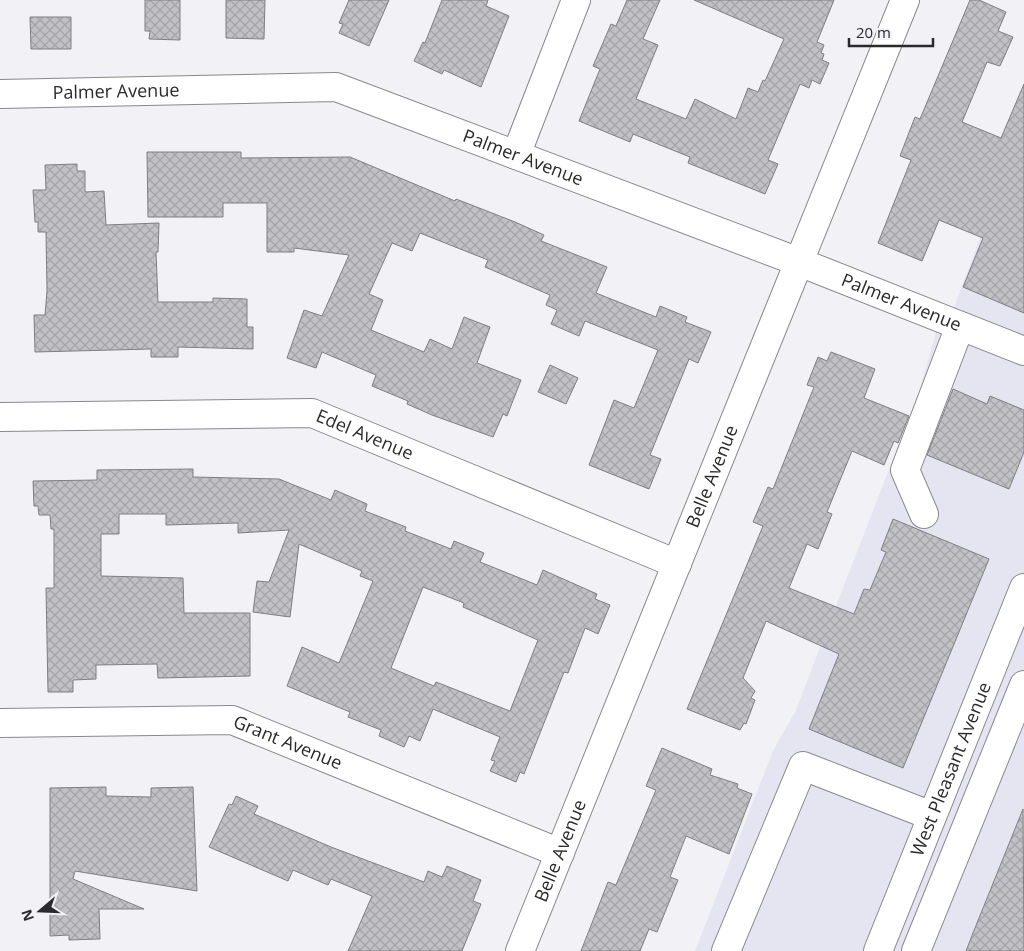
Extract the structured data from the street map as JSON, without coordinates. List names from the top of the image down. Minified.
{"streets":{"street":["Palmer Avenue","Edel Avenue","Belle Avenue","Grant Avenue","West Pleasant Avenue"]},"crossings":[["Palmer Avenue","Belle Avenue"],["Edel Avenue","Belle Avenue"],["Belle Avenue","Grant Avenue"]],"scale_bar":"20 m","north":"left"}
